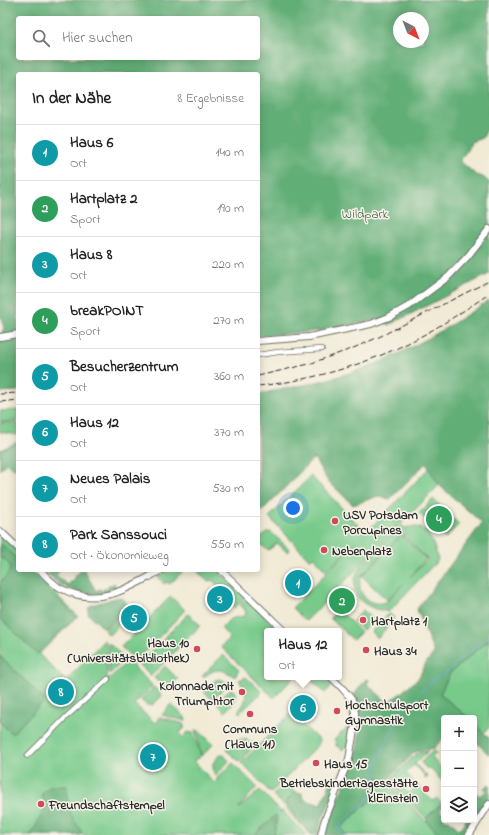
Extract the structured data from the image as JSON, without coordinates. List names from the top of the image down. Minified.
{"parks":["Wildpark"],"places":["USV Potsdam Porcupines","Nebenplatz","Hartplatz 1","Haus 10 (Universitätsbibliothek)","Haus 34","Kolonnade mit Triumphtor","Hochschulsport Gymnastik","Communs (Haus 11)","Haus 15","Betriebskindertagesstätte klEinstein","Freundschaftstempel"],"north":"bottom right","page":{"search":"Hier suchen","heading":["In der Nähe","8 Ergebnisse"],"list":[{"mark":"1","name":"Haus 6","note":"Ort","value":"140 m"},{"mark":"2","name":"Hartplatz 2","note":"Sport","value":"190 m"},{"mark":"3","name":"Haus 8","note":"Ort","value":"220 m"},{"mark":"4","name":"breakPOINT","note":"Sport","value":"270 m"},{"mark":"5","name":"Besucherzentrum","note":"Ort","value":"360 m"},{"mark":"6","name":"Haus 12","note":"Ort","value":"370 m"},{"mark":"7","name":"Neues Palais","note":"Ort","value":"530 m"},{"mark":"8","name":"Park Sanssouci","note":"Ort · Ökonomieweg","value":"550 m"}],"pins":["4","1","3","2","5","8","6","7"],"popup":["Haus 12","Ort"],"map_buttons":["+","−"]}}
